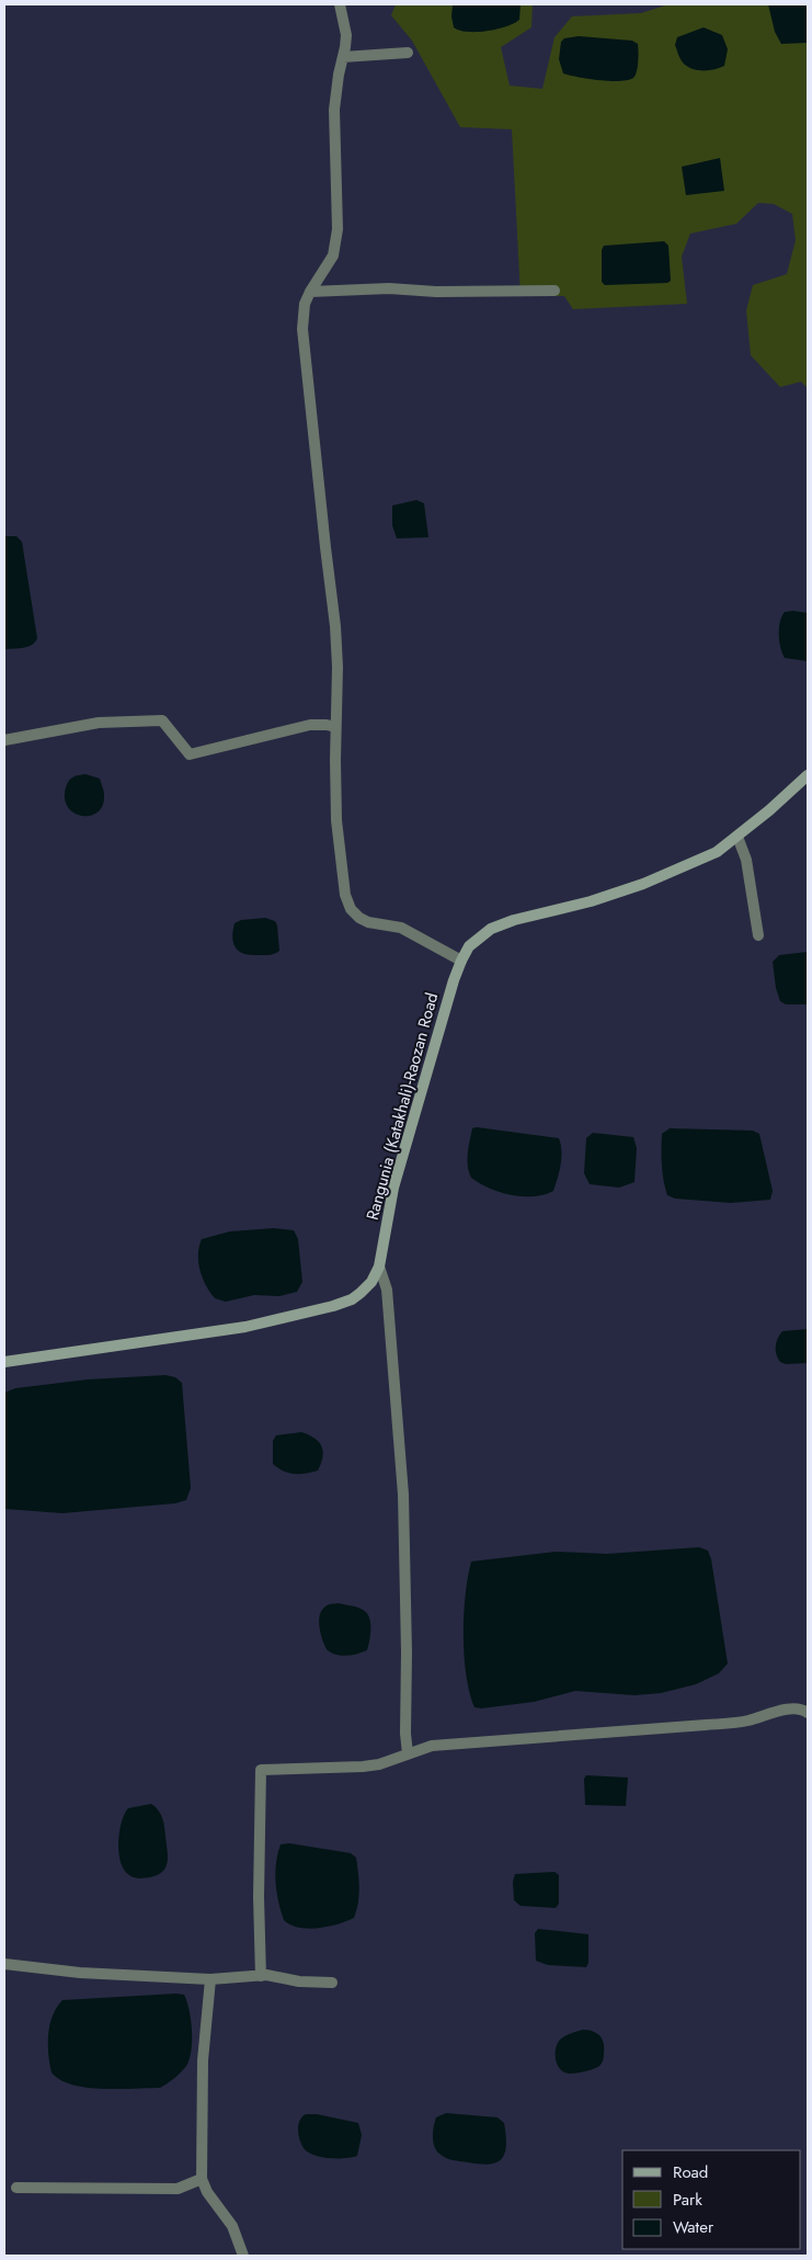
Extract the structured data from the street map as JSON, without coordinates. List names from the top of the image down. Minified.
{"streets":{"main road":["Rangunia (Katakhali)-Raozan Road"]},"legend":["Road","Park","Water"]}
